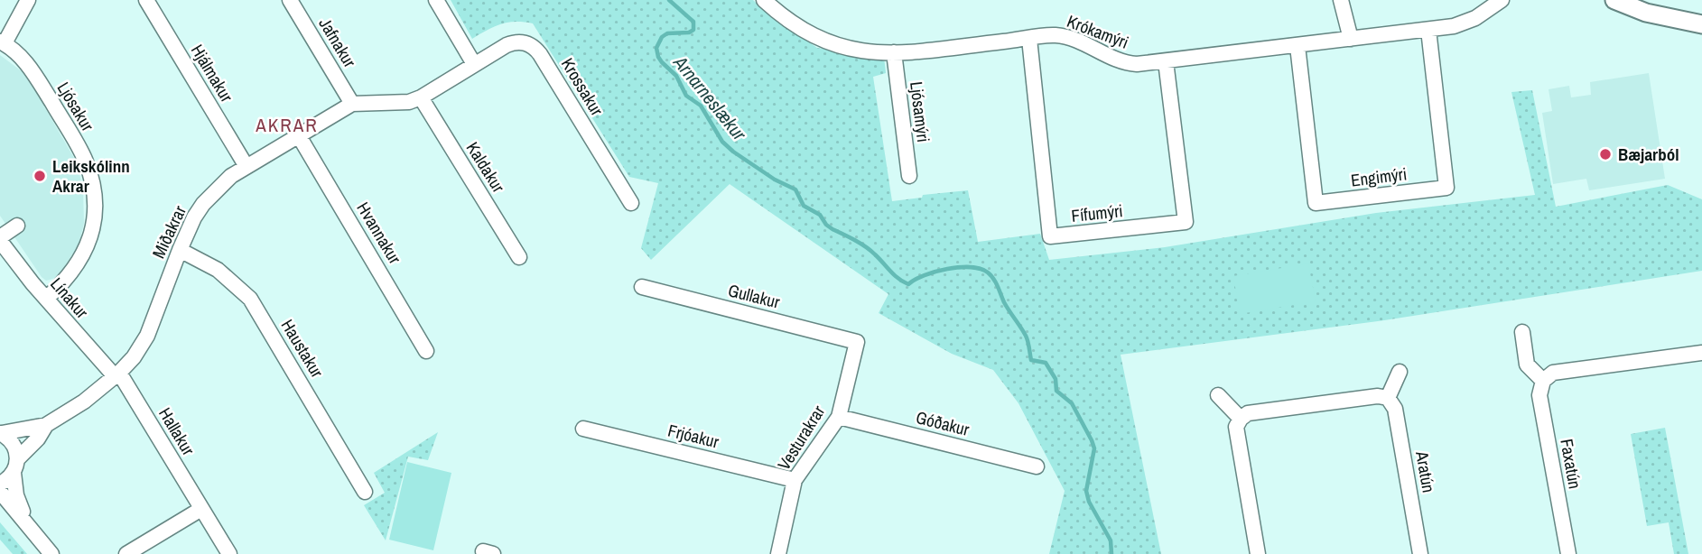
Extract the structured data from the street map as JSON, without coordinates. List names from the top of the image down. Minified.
{"streets":{"street":["Krókamýri","Jafnakur","Hjálmakur","Krossakur","Ljósakur","Ljósamýri","Kaldakur","Engimýri","Fífumýri","Miðakrar","Hvannakur","Gullakur","Línakur","Haustakur","Góðakur","Hallakur","Frjóakur","Vesturakrar","Faxatún","Aratún"]},"crossings":[["Krókamýri","Ljósamýri"],["Krókamýri","Engimýri"],["Krókamýri","Fífumýri"],["Jafnakur","Miðakrar"],["Hjálmakur","Miðakrar"],["Krossakur","Miðakrar"],["Ljósakur","Línakur"],["Kaldakur","Miðakrar"],["Miðakrar","Hvannakur"],["Miðakrar","Línakur"],["Miðakrar","Haustakur"],["Miðakrar","Hallakur"],["Gullakur","Vesturakrar"],["Línakur","Hallakur"],["Góðakur","Vesturakrar"],["Frjóakur","Vesturakrar"]],"districts":["AKRAR"],"water":["Arnarneslækur"],"places":["Bæjarból","Leikskólinn Akrar"]}
